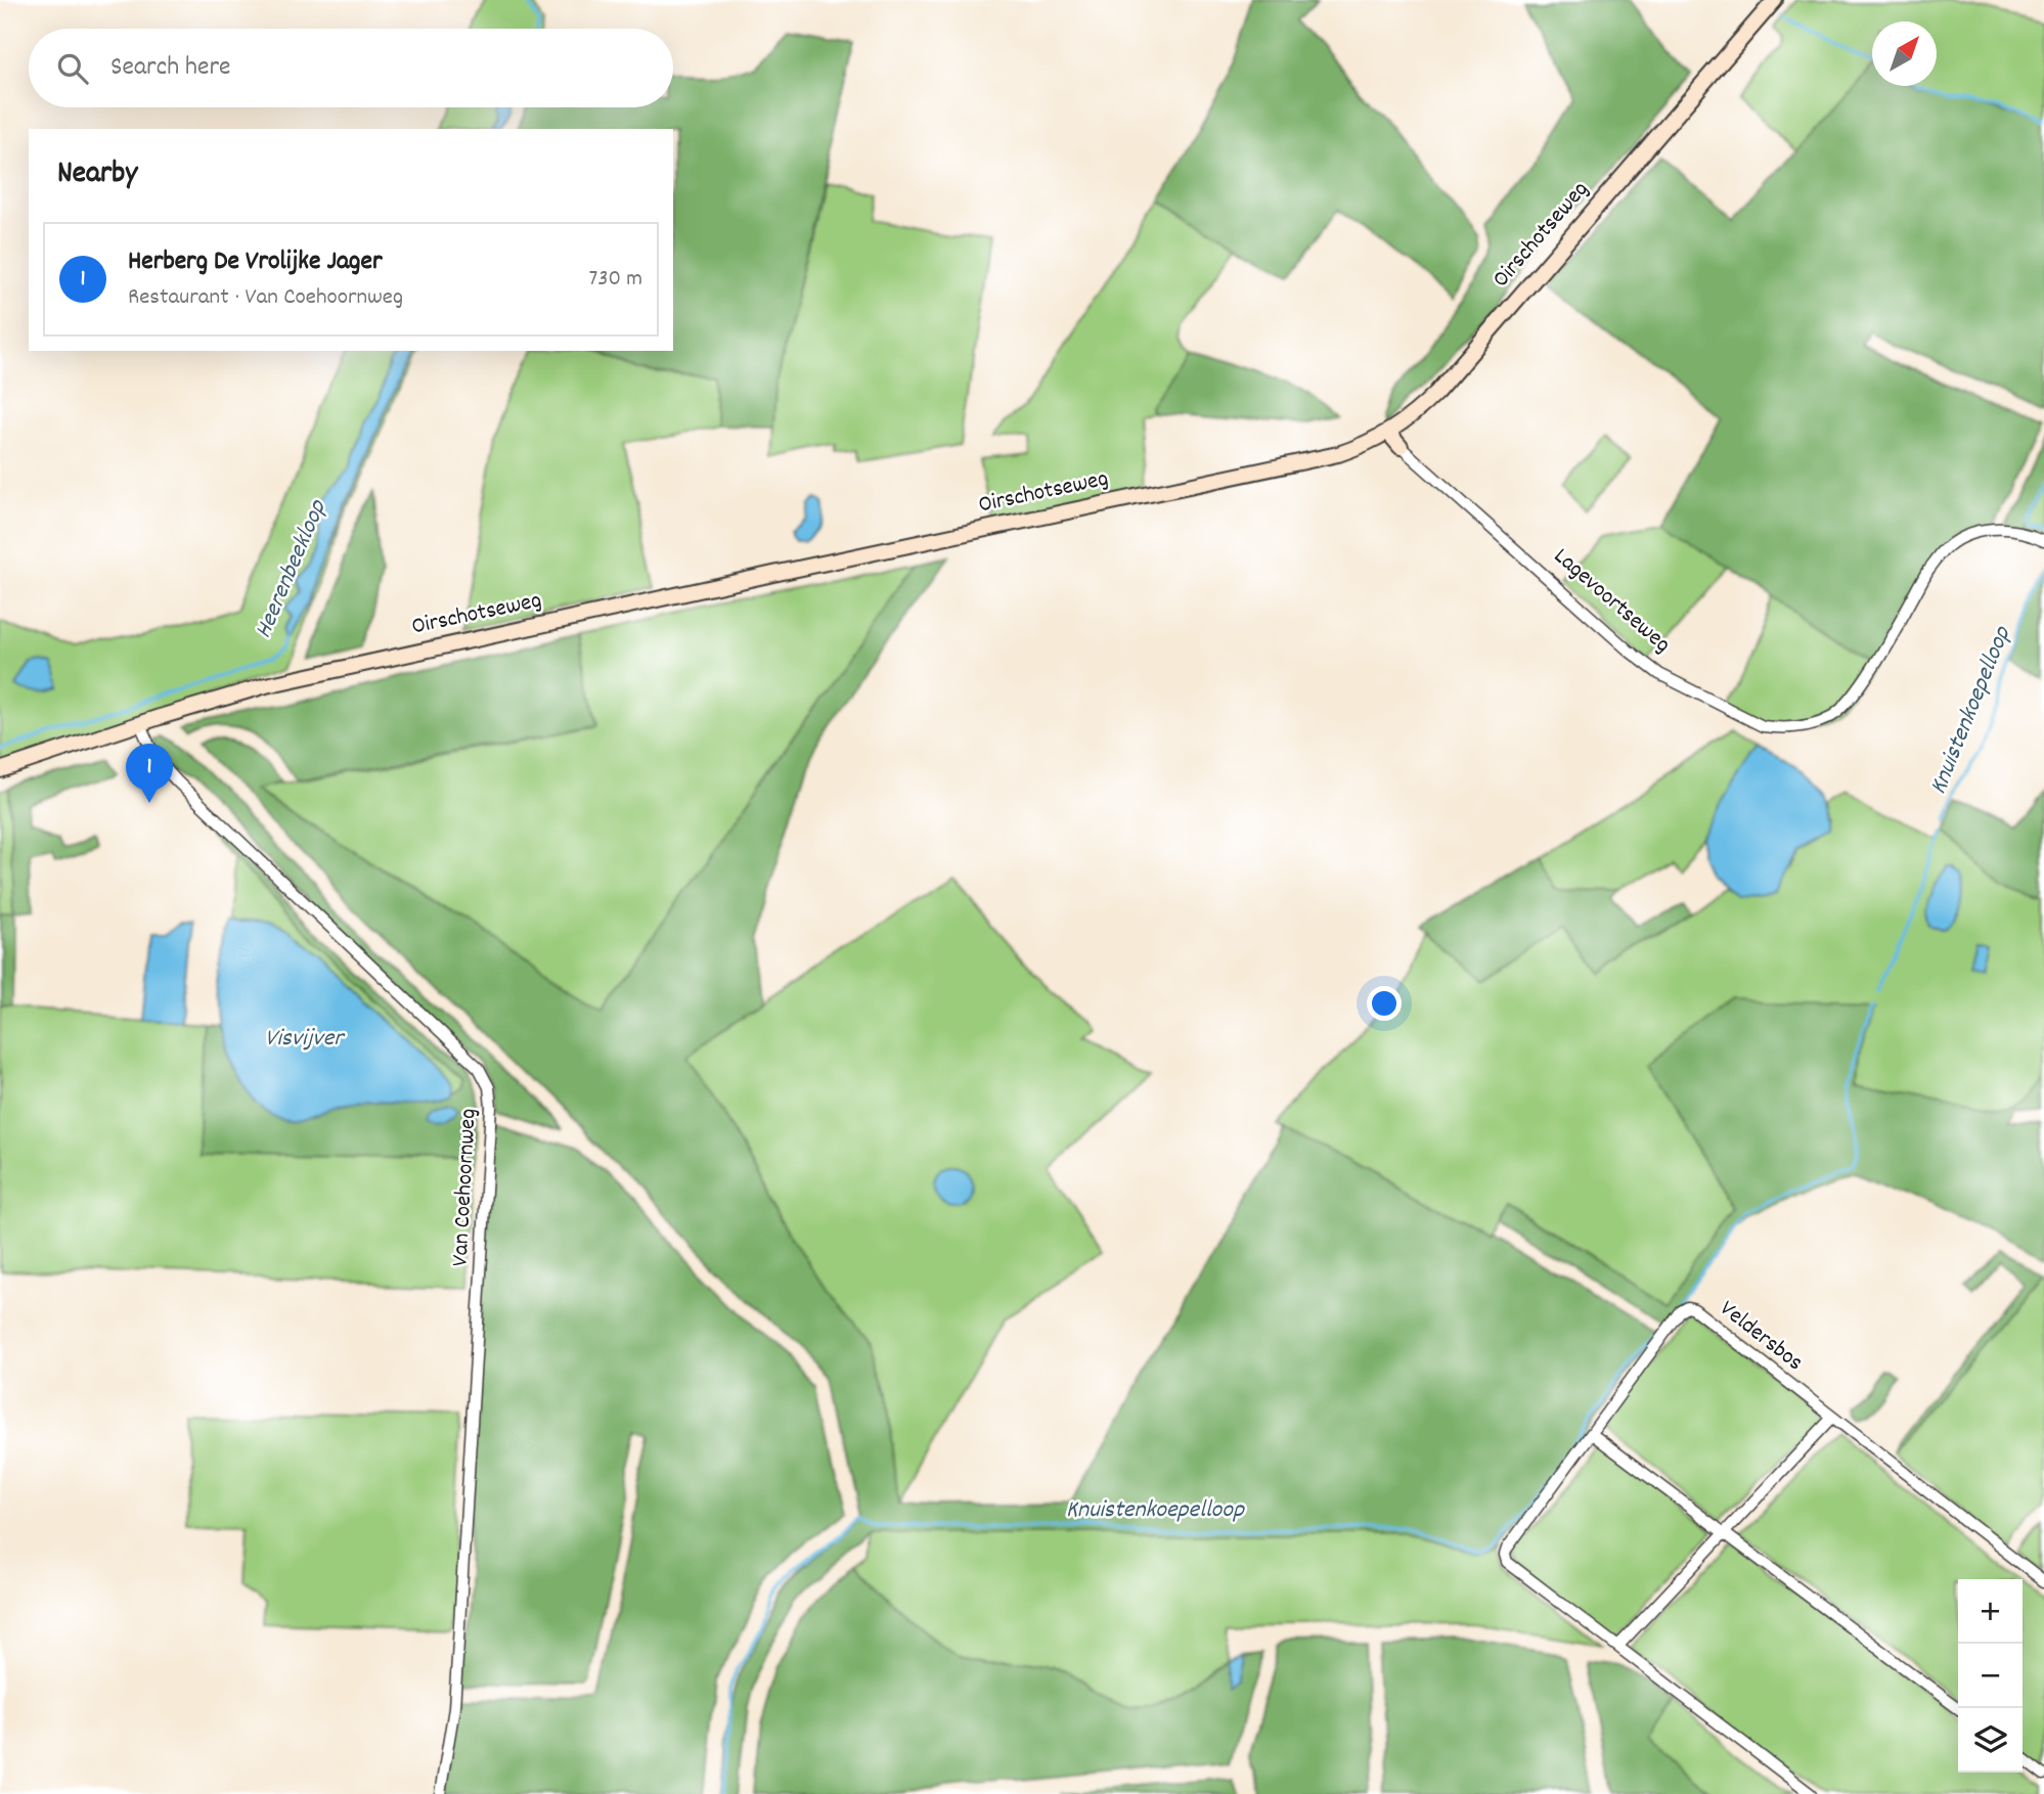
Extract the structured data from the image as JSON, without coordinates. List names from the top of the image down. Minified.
{"streets":{"street":["Oirschotseweg","Lagevoortseweg","Van Coehoornweg","Veldersbos"]},"crossings":[["Oirschotseweg","Lagevoortseweg"],["Oirschotseweg","Van Coehoornweg"]],"water":["Heerenbeekloop","Knuistenkoepelloop","Visvijver"],"north":"top right","page":{"search":"Search here","heading":"Nearby","list":[{"mark":"1","name":"Herberg De Vrolijke Jager","note":"Restaurant · Van Coehoornweg","value":"730 m"}],"pins":"1","map_buttons":["+","−"]}}
